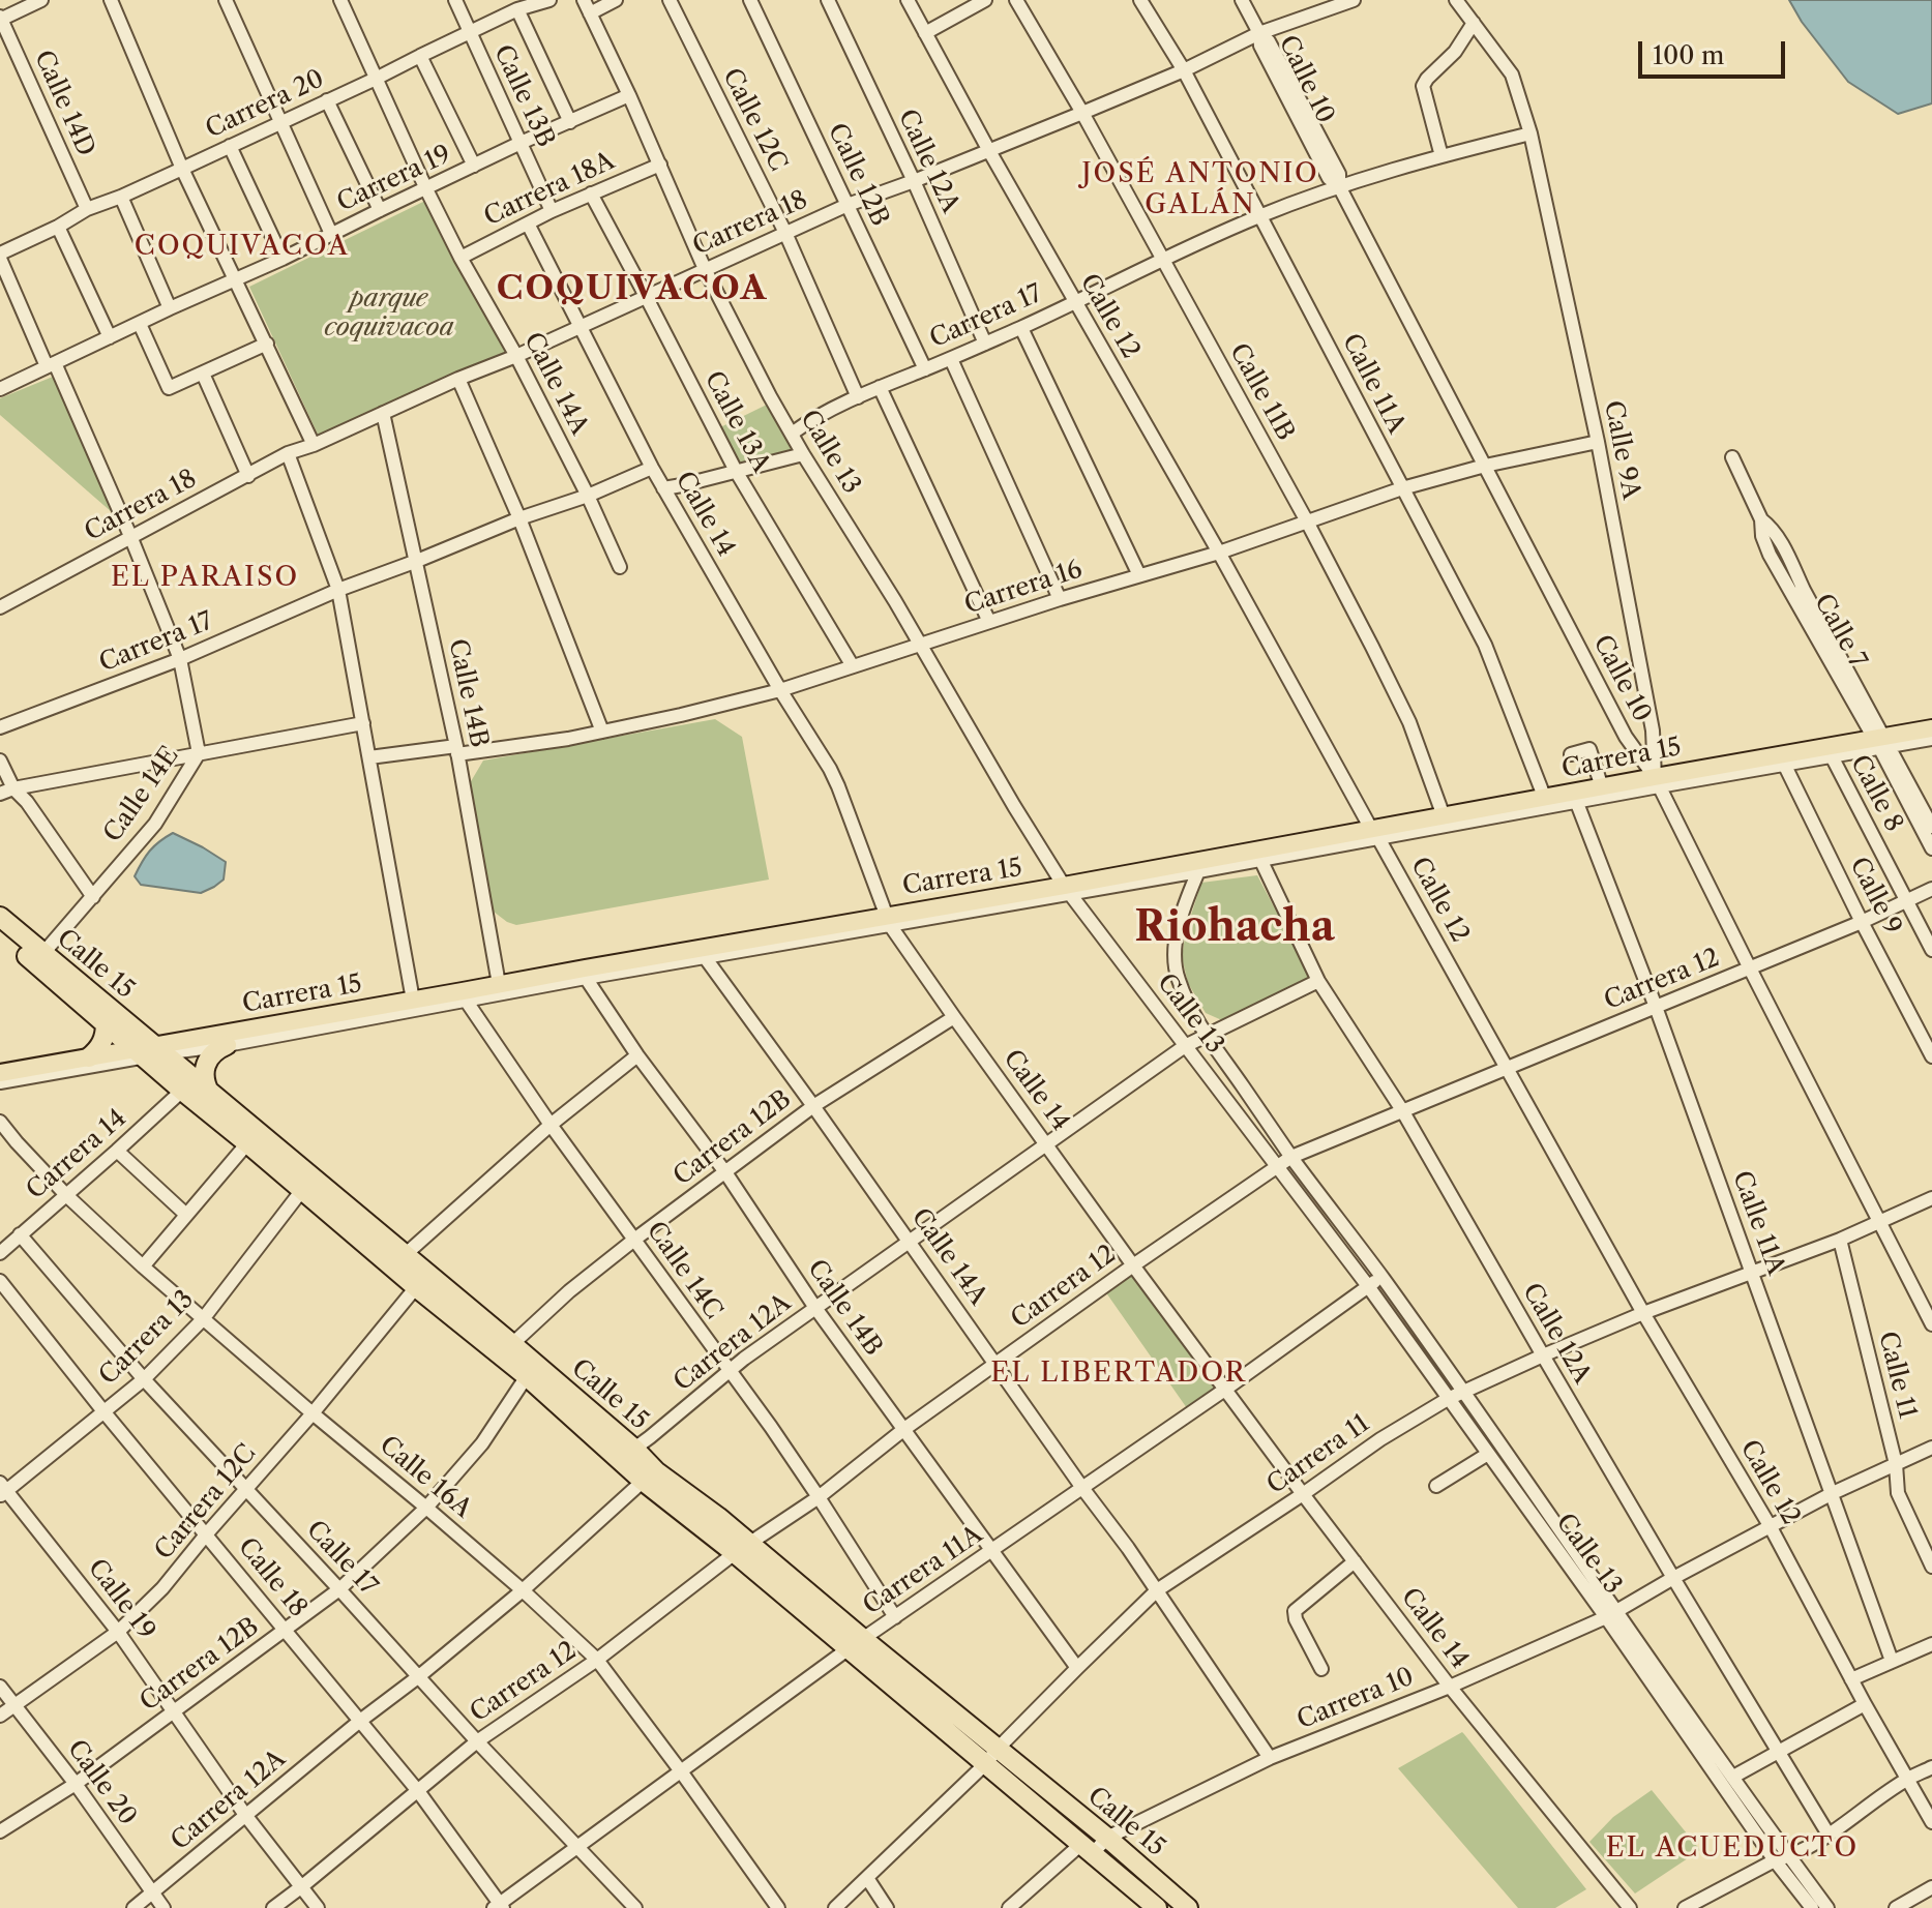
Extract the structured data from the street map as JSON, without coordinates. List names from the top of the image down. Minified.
{"streets":{"highway":["Calle 15"],"main road":["Carrera 15"],"street":["Calle 10","Calle 13B","Calle 14D","Carrera 20","Calle 12C","Calle 12A","Calle 12B","Carrera 19","Carrera 18A","Carrera 18","Carrera 17","Calle 12","Calle 14A","Calle 11A","Calle 11B","Calle 13A","Calle 9A","Calle 13","Calle 14","Carrera 16","Calle 7","Calle 14B","Calle 8","Calle 14E","Calle 9","Carrera 12","Carrera 12B","Carrera 14","Calle 14C","Carrera 13","Carrera 12A","Calle 11","Carrera 11","Calle 16A","Carrera 12C","Calle 17","Carrera 11A","Calle 18","Calle 19","Carrera 10","Calle 20"]},"crossings":[["Calle 10","Carrera 18"],["Calle 10","Carrera 17"],["Calle 10","Calle 9A"],["Calle 10","Carrera 16"],["Calle 10","Carrera 15"],["Calle 10","Carrera 12"],["Calle 10","Carrera 11"],["Calle 13B","Carrera 20"],["Calle 13B","Carrera 19"],["Calle 13B","Carrera 18A"],["Calle 14D","Carrera 20"],["Carrera 20","Calle 14A"],["Carrera 20","Calle 14E"],["Calle 12C","Carrera 18"],["Calle 12C","Carrera 17"],["Calle 12A","Carrera 18"],["Calle 12A","Carrera 17"],["Calle 12A","Carrera 15"],["Calle 12A","Carrera 12"],["Calle 12A","Carrera 12A"],["Calle 12A","Carrera 11"],["Calle 12A","Carrera 10"],["Calle 12B","Carrera 18"],["Calle 12B","Carrera 17"],["Carrera 19","Calle 14A"],["Carrera 19","Calle 13"],["Carrera 19","Calle 14E"],["Carrera 18A","Calle 14A"],["Carrera 18A","Calle 13A"],["Carrera 18A","Calle 13"],["Carrera 18A","Calle 14"],["Carrera 18","Calle 12"],["Carrera 18","Calle 14A"],["Carrera 18","Calle 11A"],["Carrera 18","Calle 11B"],["Carrera 18","Calle 13A"],["Carrera 18","Calle 13"],["Carrera 18","Calle 14"],["Carrera 18","Calle 14B"],["Carrera 18","Calle 14E"],["Carrera 17","Calle 12"],["Carrera 17","Calle 14A"],["Carrera 17","Calle 11A"],["Carrera 17","Calle 11B"],["Carrera 17","Calle 9A"],["Carrera 17","Calle 13"],["Carrera 17","Calle 14"],["Carrera 17","Calle 14B"],["Carrera 17","Calle 14E"],["Calle 12","Carrera 16"],["Calle 12","Carrera 15"],["Calle 12","Carrera 12"],["Calle 12","Carrera 11"],["Calle 12","Carrera 10"],["Calle 14A","Carrera 15"],["Calle 14A","Carrera 12"],["Calle 14A","Carrera 12B"],["Calle 14A","Carrera 12A"],["Calle 14A","Carrera 11"],["Calle 14A","Carrera 11A"],["Calle 14A","Carrera 10"],["Calle 11A","Carrera 16"],["Calle 11A","Carrera 15"],["Calle 11A","Carrera 12"],["Calle 11A","Carrera 11"],["Calle 11A","Carrera 10"],["Calle 11B","Carrera 16"],["Calle 11B","Carrera 15"],["Calle 13A","Carrera 16"],["Calle 9A","Carrera 16"],["Calle 9A","Carrera 15"],["Calle 13","Carrera 16"],["Calle 13","Carrera 15"],["Calle 13","Carrera 12"],["Calle 13","Carrera 12A"],["Calle 13","Carrera 11"],["Calle 13","Carrera 11A"],["Calle 13","Carrera 10"],["Calle 14","Carrera 16"],["Calle 14","Carrera 15"],["Calle 14","Carrera 12"],["Calle 14","Carrera 12B"],["Calle 14","Carrera 12A"],["Calle 14","Carrera 11"],["Calle 14","Carrera 11A"],["Calle 14","Carrera 10"],["Carrera 16","Calle 14B"],["Calle 7","Carrera 15"],["Calle 14B","Carrera 15"],["Calle 14B","Carrera 12"],["Calle 14B","Carrera 12B"],["Calle 14B","Carrera 12A"],["Calle 14B","Carrera 11"],["Calle 14B","Carrera 11A"],["Carrera 15","Calle 8"],["Carrera 15","Calle 9"],["Carrera 15","Calle 15"],["Carrera 15","Calle 14C"],["Calle 8","Carrera 12"],["Calle 14E","Calle 15"],["Calle 9","Carrera 12"],["Calle 15","Carrera 12"],["Calle 15","Carrera 12B"],["Calle 15","Carrera 14"],["Calle 15","Carrera 13"],["Calle 15","Carrera 12A"],["Calle 15","Carrera 11"],["Calle 15","Carrera 12C"],["Calle 15","Carrera 11A"],["Calle 15","Carrera 10"],["Carrera 12","Calle 14C"],["Carrera 12","Calle 16A"],["Carrera 12","Calle 17"],["Carrera 12","Calle 18"],["Carrera 12","Calle 19"],["Carrera 12B","Calle 14C"],["Carrera 12B","Calle 16A"],["Carrera 12B","Calle 17"],["Carrera 12B","Calle 18"],["Carrera 12B","Calle 19"],["Carrera 12B","Calle 20"],["Carrera 14","Calle 16A"],["Carrera 14","Calle 17"],["Calle 14C","Carrera 12A"],["Calle 14C","Carrera 11A"],["Carrera 13","Calle 16A"],["Carrera 13","Calle 17"],["Carrera 13","Calle 18"],["Carrera 13","Calle 19"],["Carrera 12A","Calle 16A"],["Carrera 12A","Calle 17"],["Carrera 12A","Calle 18"],["Carrera 12A","Calle 19"],["Carrera 12A","Calle 20"],["Calle 11","Carrera 11"],["Calle 11","Carrera 10"],["Calle 16A","Carrera 12C"],["Calle 16A","Carrera 11A"],["Carrera 12C","Calle 17"],["Carrera 12C","Calle 18"],["Carrera 12C","Calle 19"],["Carrera 12C","Calle 20"],["Calle 17","Carrera 11A"],["Carrera 11A","Calle 18"]],"districts":["JOSÉ ANTONIO GALÁN","COQUIVACOA","COQUIVACOA","EL PARAISO","Riohacha","EL LIBERTADOR","EL ACUEDUCTO"],"parks":["parque coquivacoa"],"scale_bar":"100 m"}
